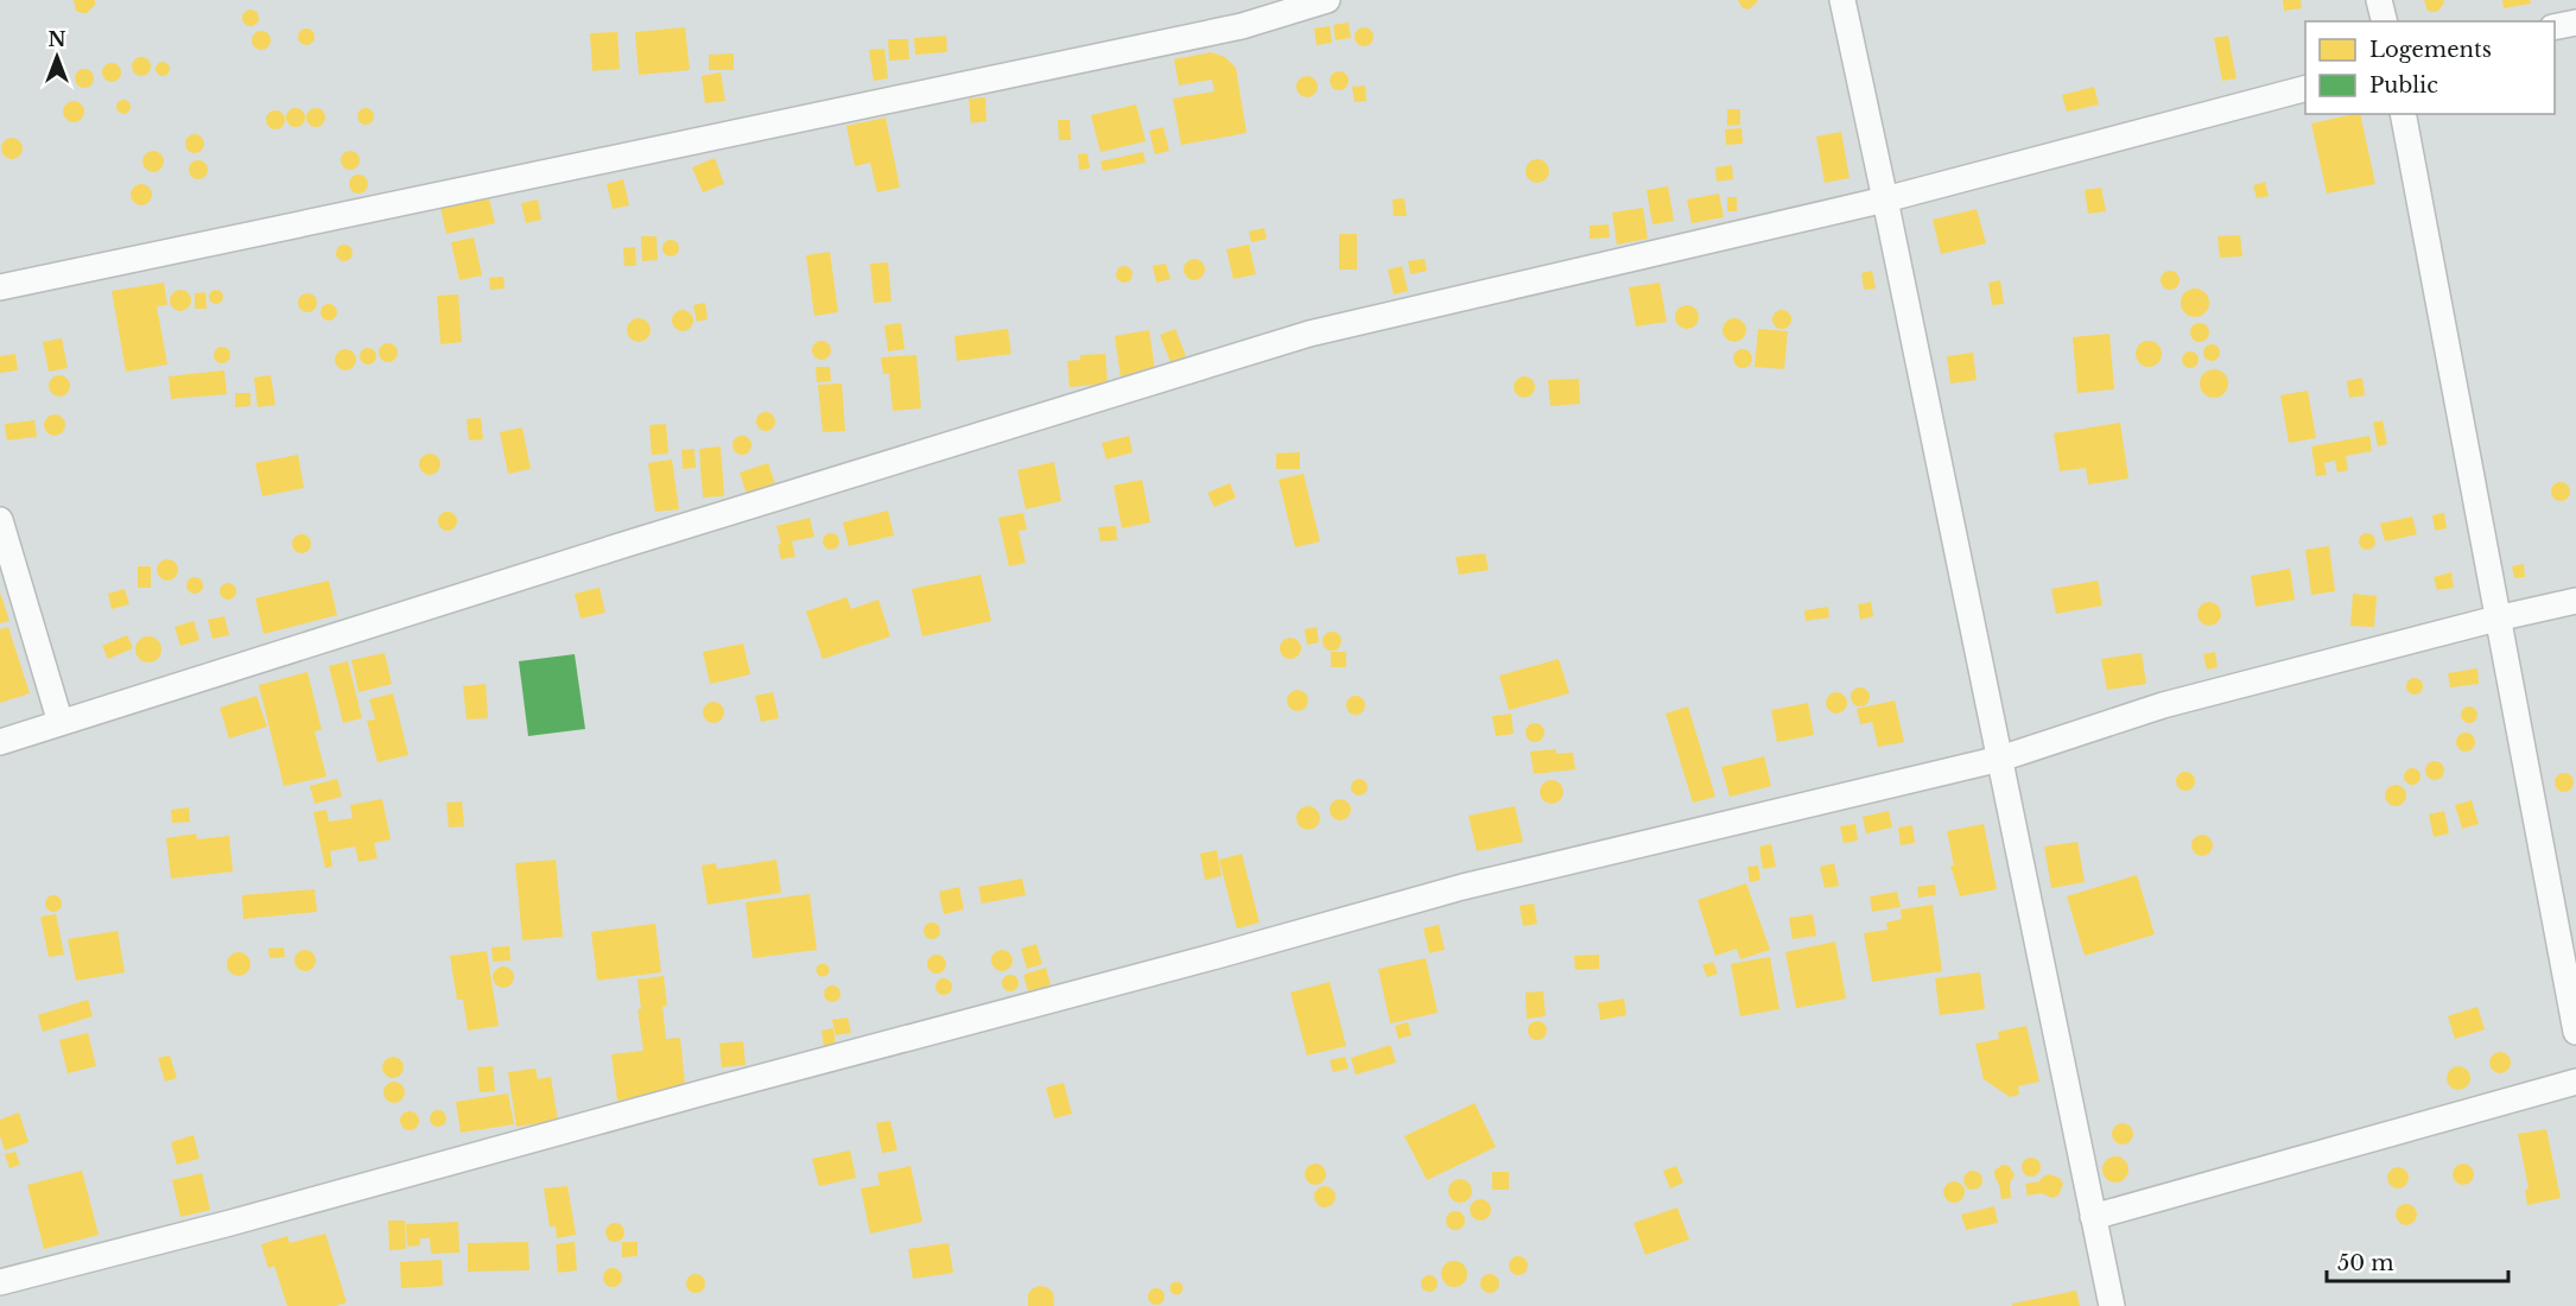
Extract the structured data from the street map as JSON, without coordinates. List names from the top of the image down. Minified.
{"legend":["Logements","Public"],"scale_bar":"50 m","north":"top"}
